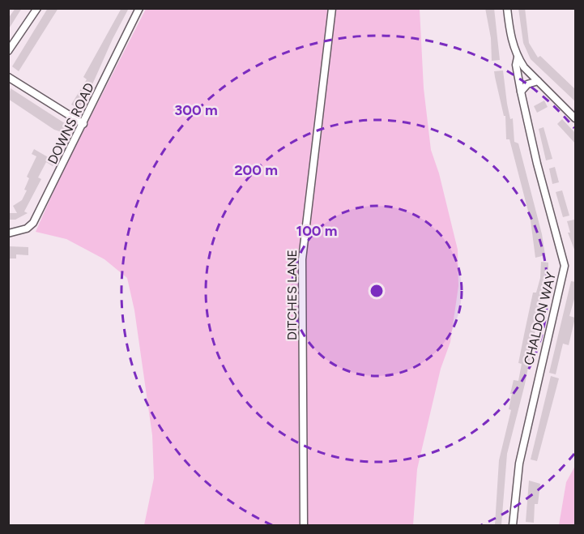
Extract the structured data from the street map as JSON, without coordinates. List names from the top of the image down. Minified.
{"streets":{"street":["DOWNS ROAD","DITCHES LANE","CHALDON WAY"]},"rings":["300 m","200 m","100 m"]}
